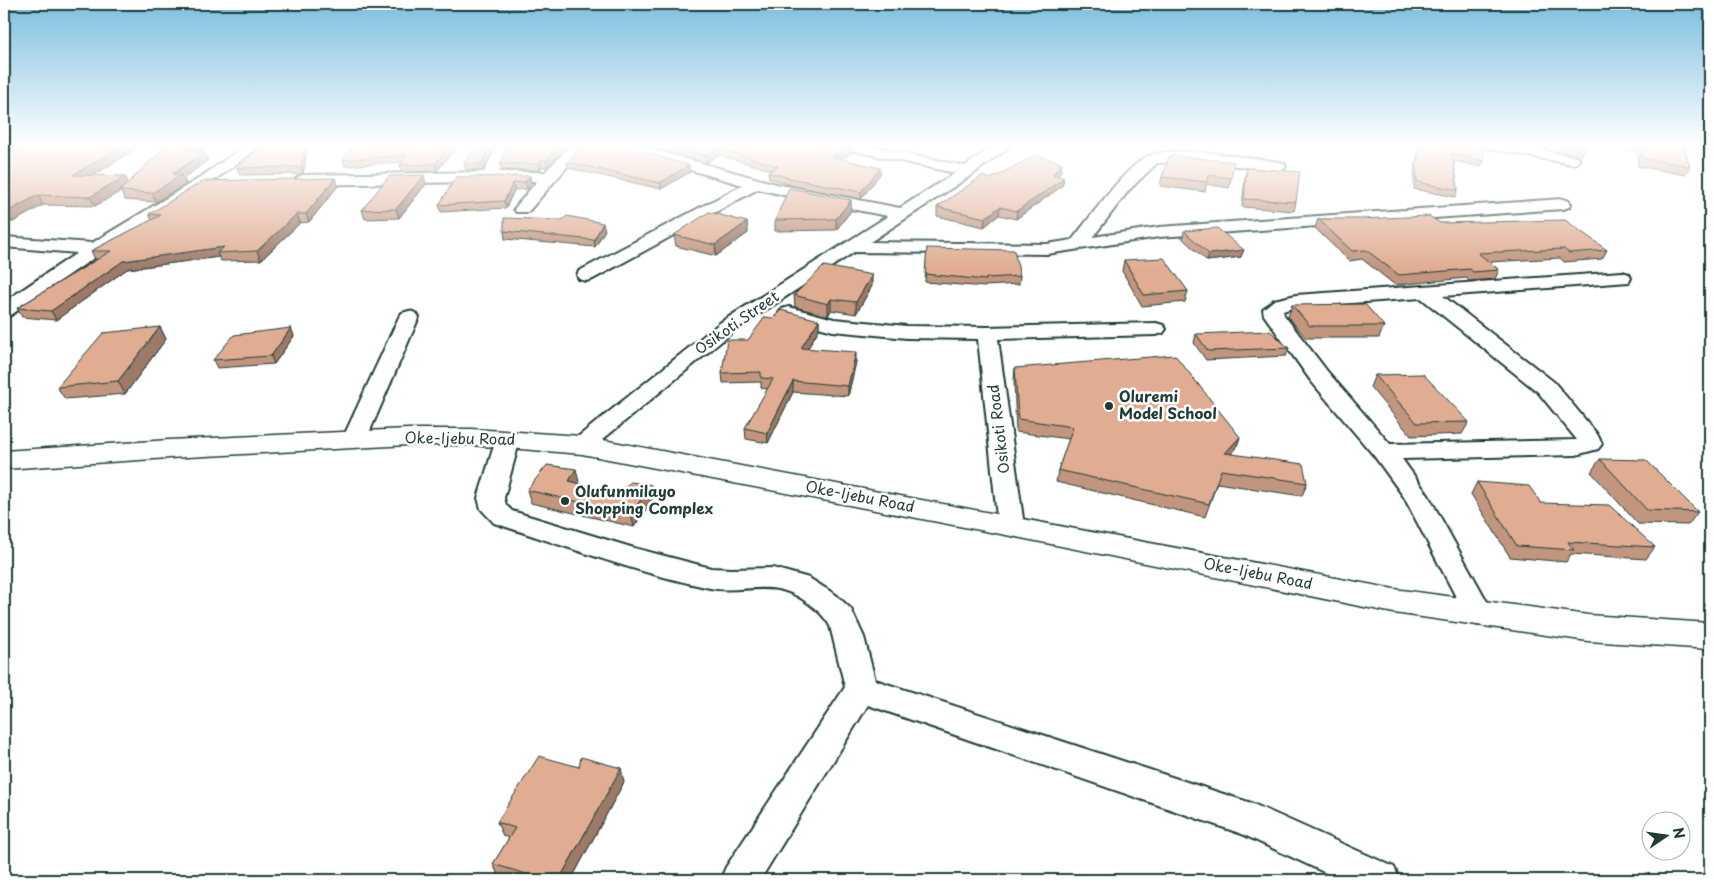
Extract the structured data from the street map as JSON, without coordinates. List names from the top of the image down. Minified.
{"streets":{"main road":["Oke-Ijebu Road"],"street":["Osikoti Street","Osikoti Road"]},"crossings":[["Osikoti Street","Oke-Ijebu Road"],["Osikoti Road","Oke-Ijebu Road"]],"places":["Oluremi Model School","Olufunmilayo Shopping Complex"],"north":"right"}
